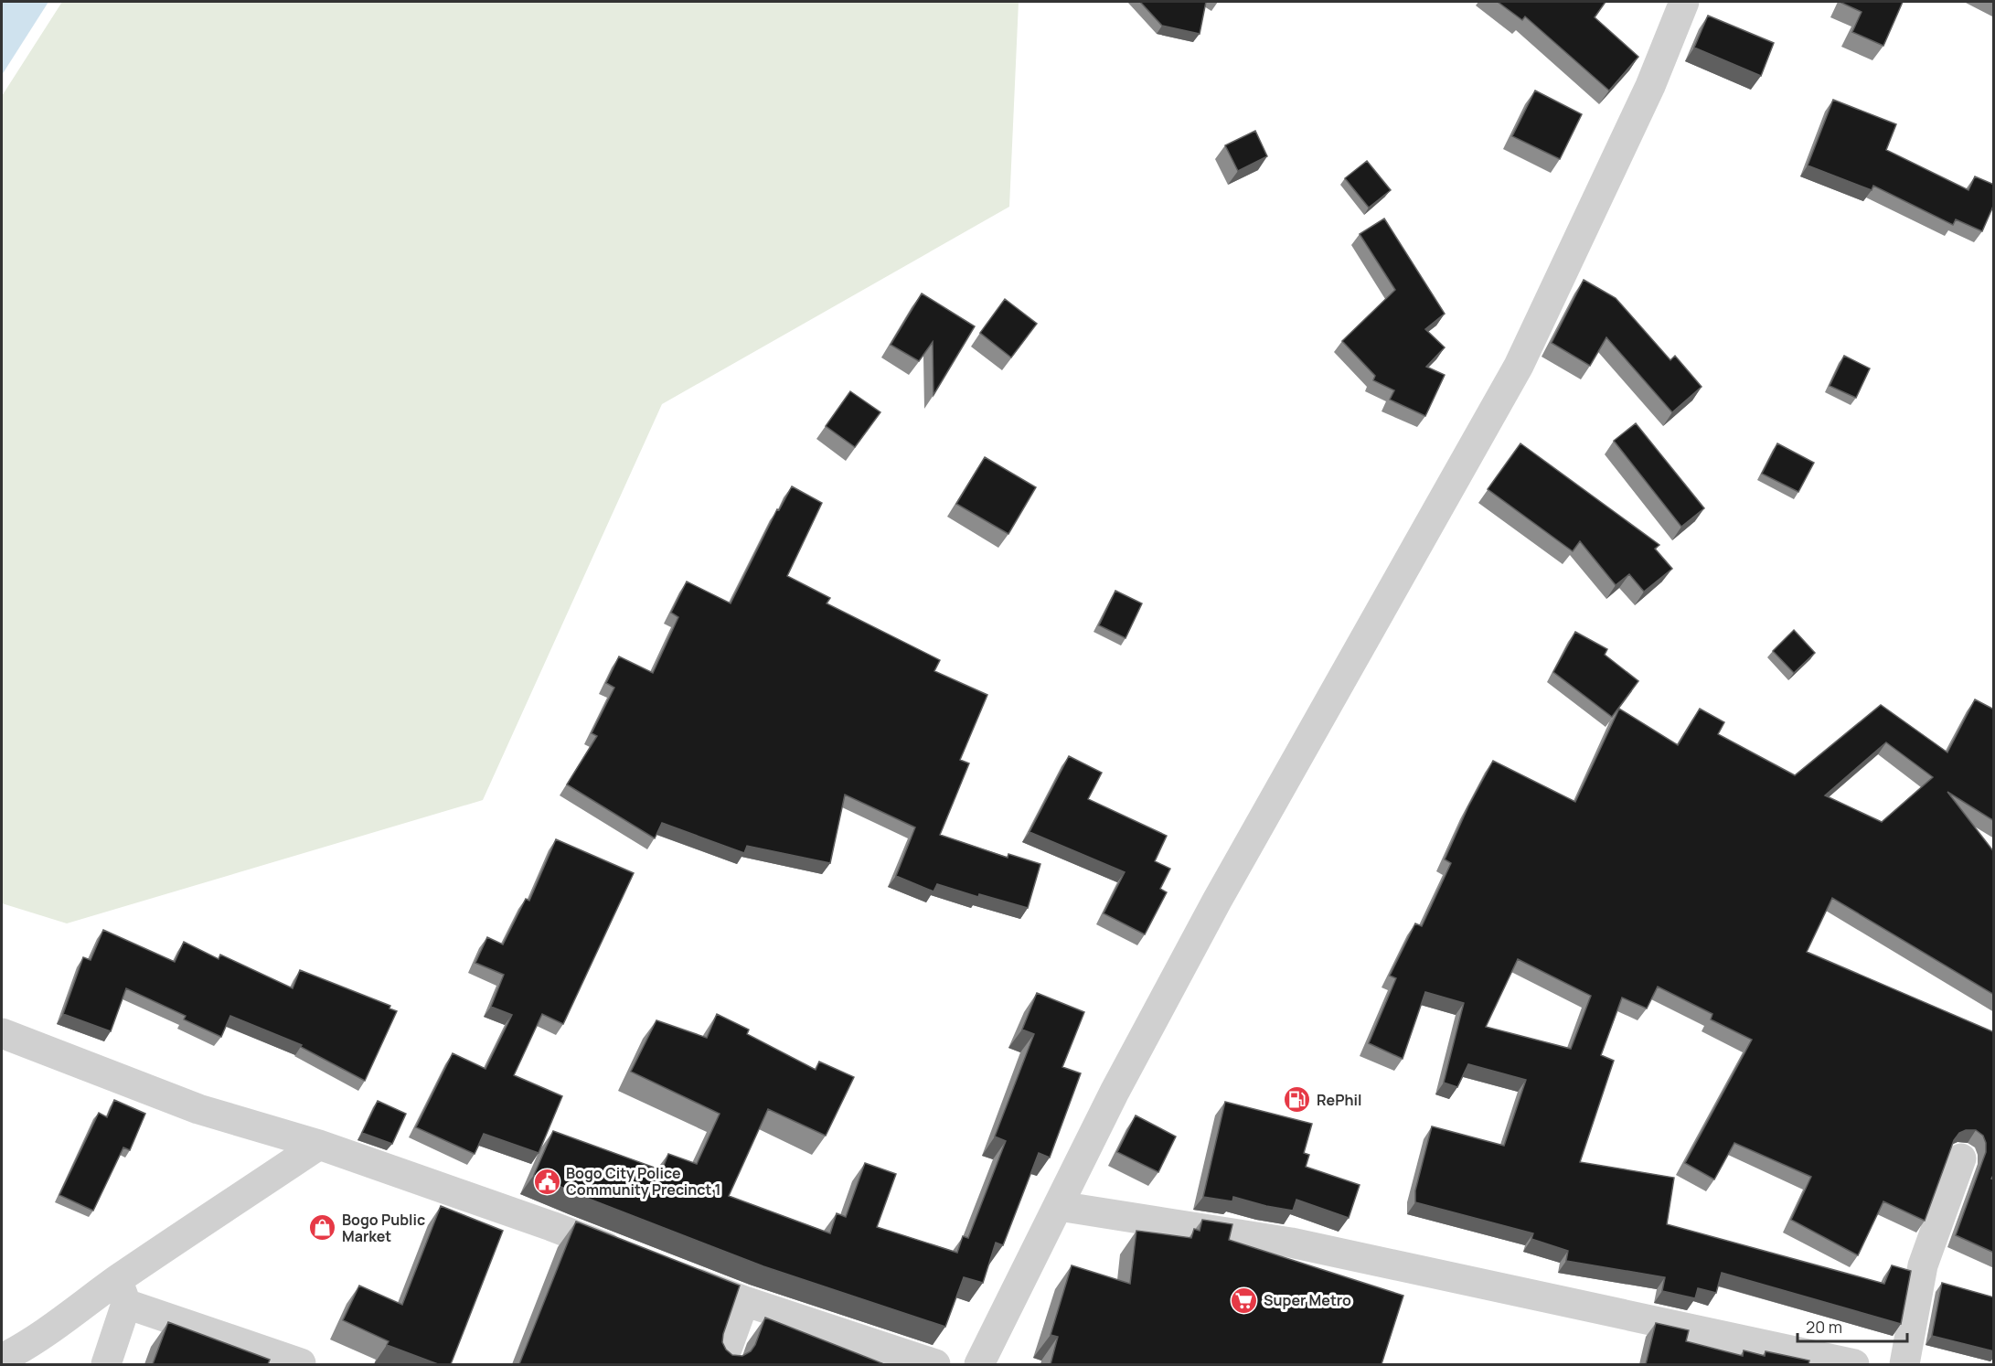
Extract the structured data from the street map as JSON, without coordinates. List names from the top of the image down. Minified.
{"places":{"fuel station":["RePhil"],"public building":["Bogo City Police Community Precinct 1"],"shop":["Bogo Public Market"],"supermarket":["Super Metro"]},"scale_bar":"20 m"}
